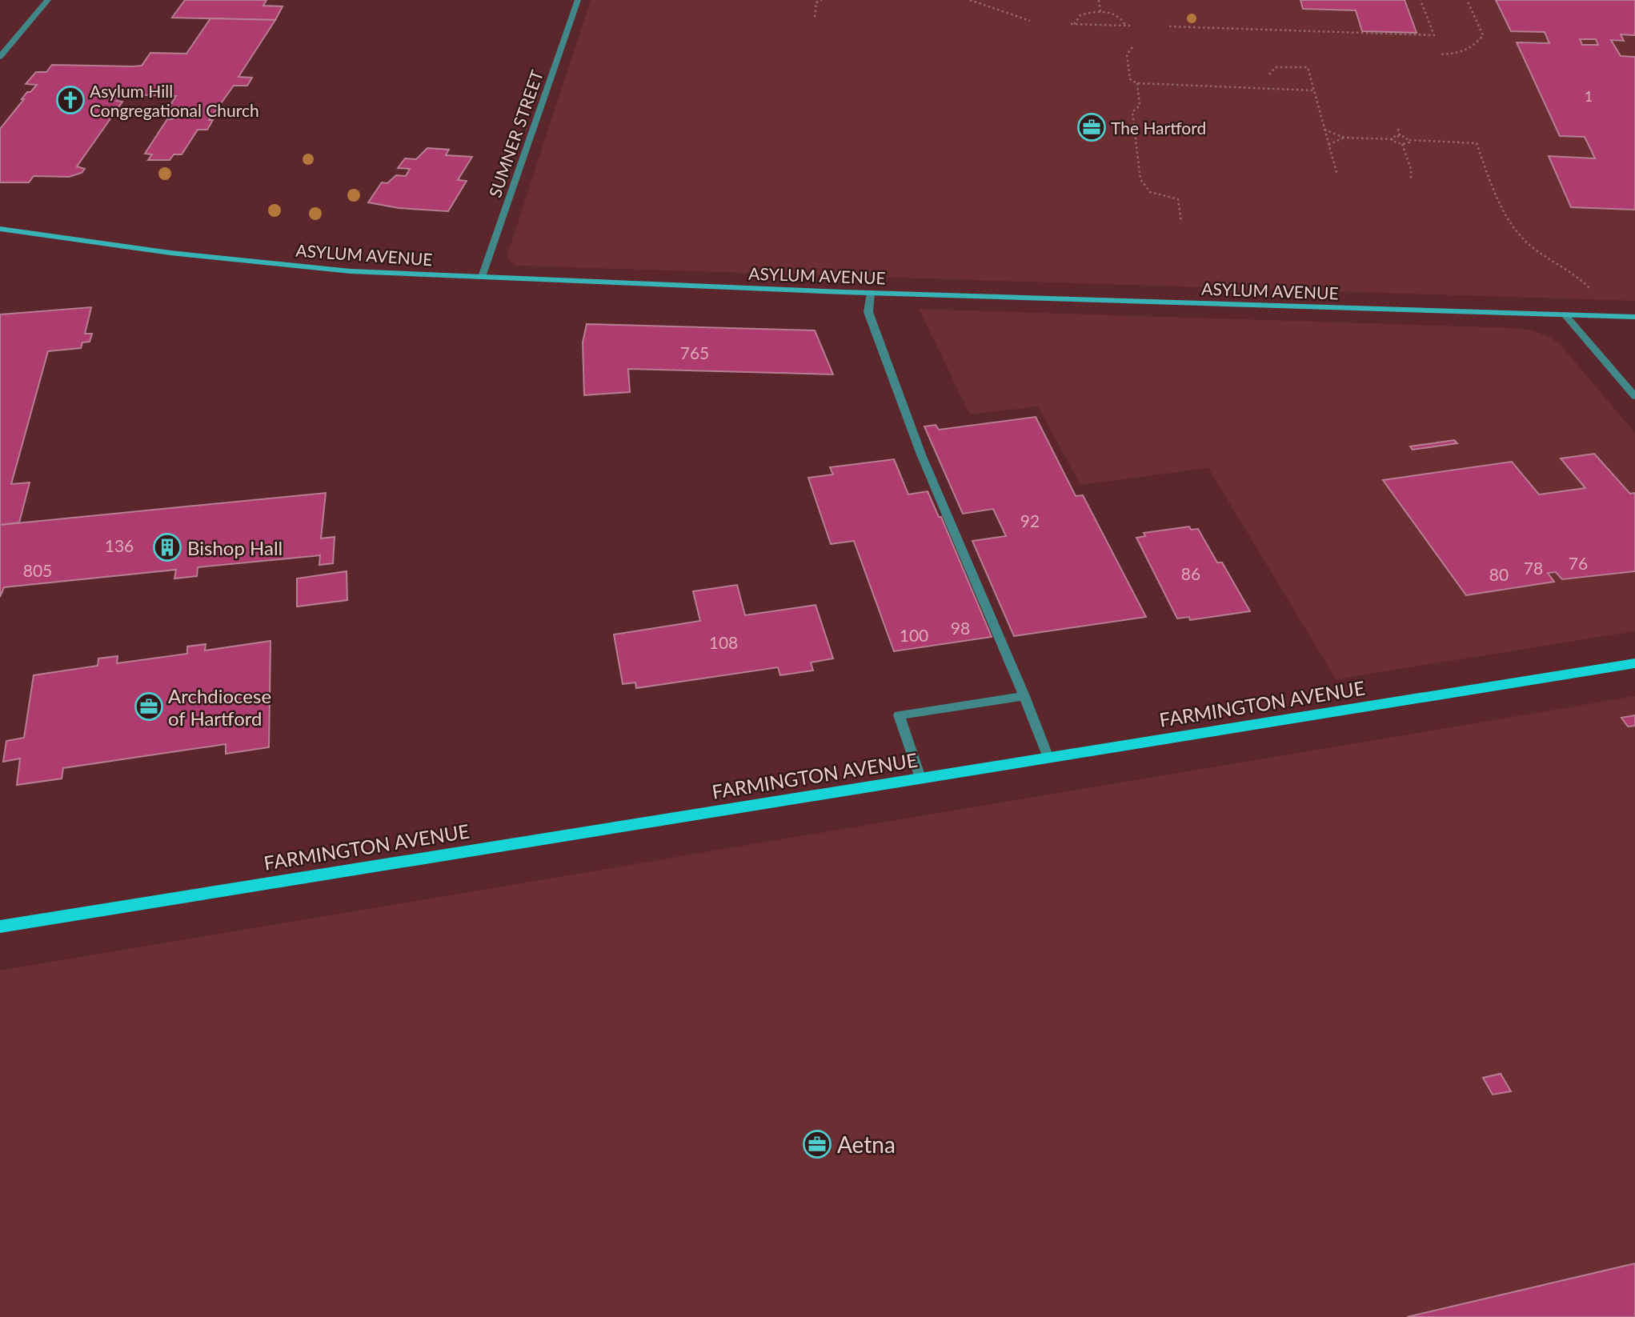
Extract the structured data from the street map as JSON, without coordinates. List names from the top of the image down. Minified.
{"streets":{"main road":["ASYLUM AVENUE","FARMINGTON AVENUE"],"street":["SUMNER STREET"]},"crossings":[["SUMNER STREET","ASYLUM AVENUE"]],"places":{"church":["Asylum Hill Congregational Church"],"office":["The Hartford","Archdiocese of Hartford","Aetna"],"building":["Bishop Hall"]},"house_numbers":["1","765","92","136","76","78","805","86","80","98","100","108"]}
